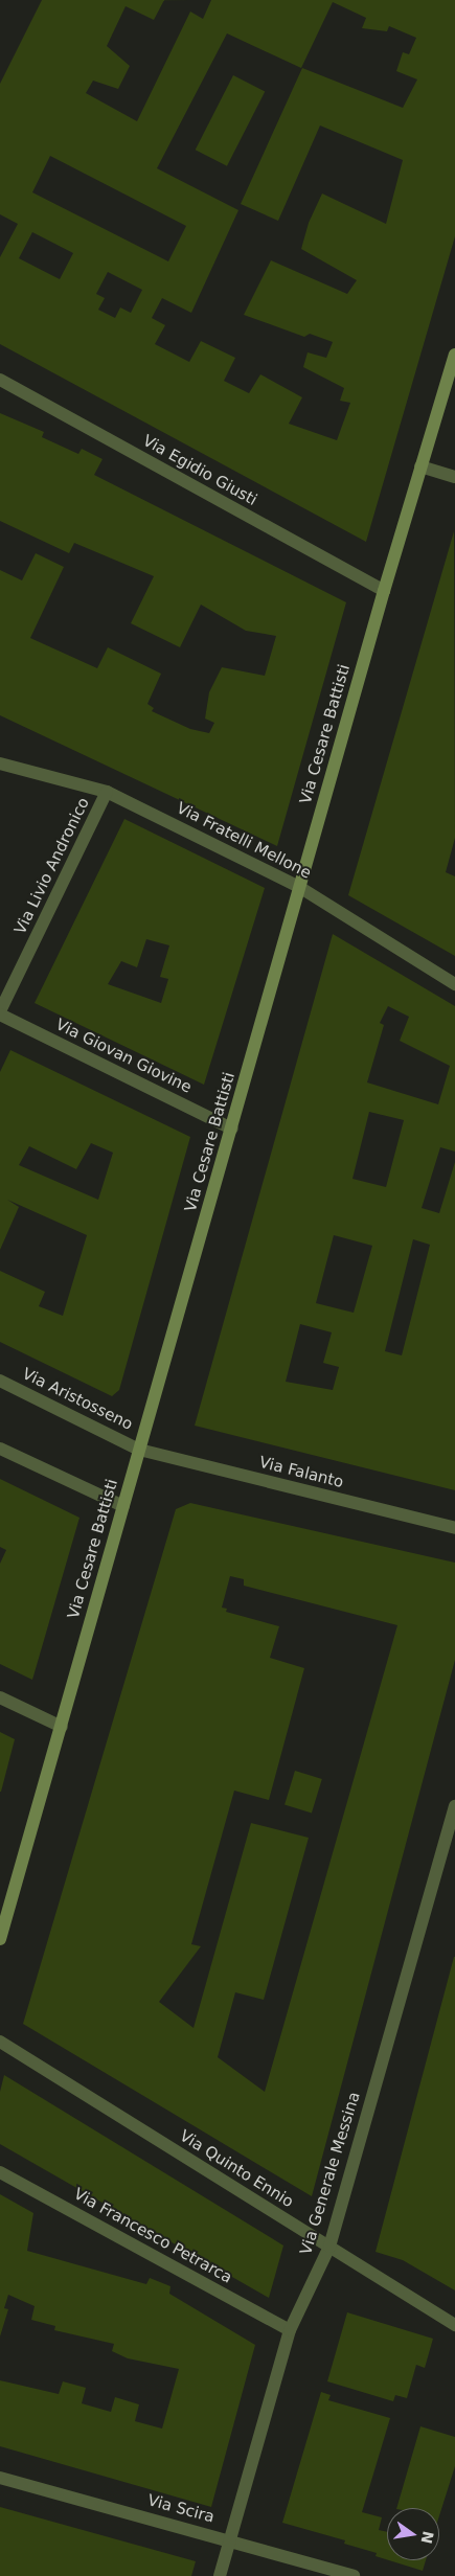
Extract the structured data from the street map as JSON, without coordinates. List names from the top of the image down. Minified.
{"streets":{"main road":["Via Cesare Battisti"],"street":["Via Egidio Giusti","Via Fratelli Mellone","Via Livio Andronico","Via Giovan Giovine","Via Aristosseno","Via Falanto","Via Quinto Ennio","Via Generale Messina","Via Francesco Petrarca","Via Scira"]},"crossings":[["Via Egidio Giusti","Via Cesare Battisti"],["Via Cesare Battisti","Via Fratelli Mellone"],["Via Cesare Battisti","Via Giovan Giovine"],["Via Cesare Battisti","Via Aristosseno"],["Via Cesare Battisti","Via Falanto"],["Via Fratelli Mellone","Via Livio Andronico"],["Via Livio Andronico","Via Giovan Giovine"],["Via Aristosseno","Via Falanto"],["Via Quinto Ennio","Via Generale Messina"],["Via Generale Messina","Via Francesco Petrarca"],["Via Generale Messina","Via Scira"]],"north":"right"}
